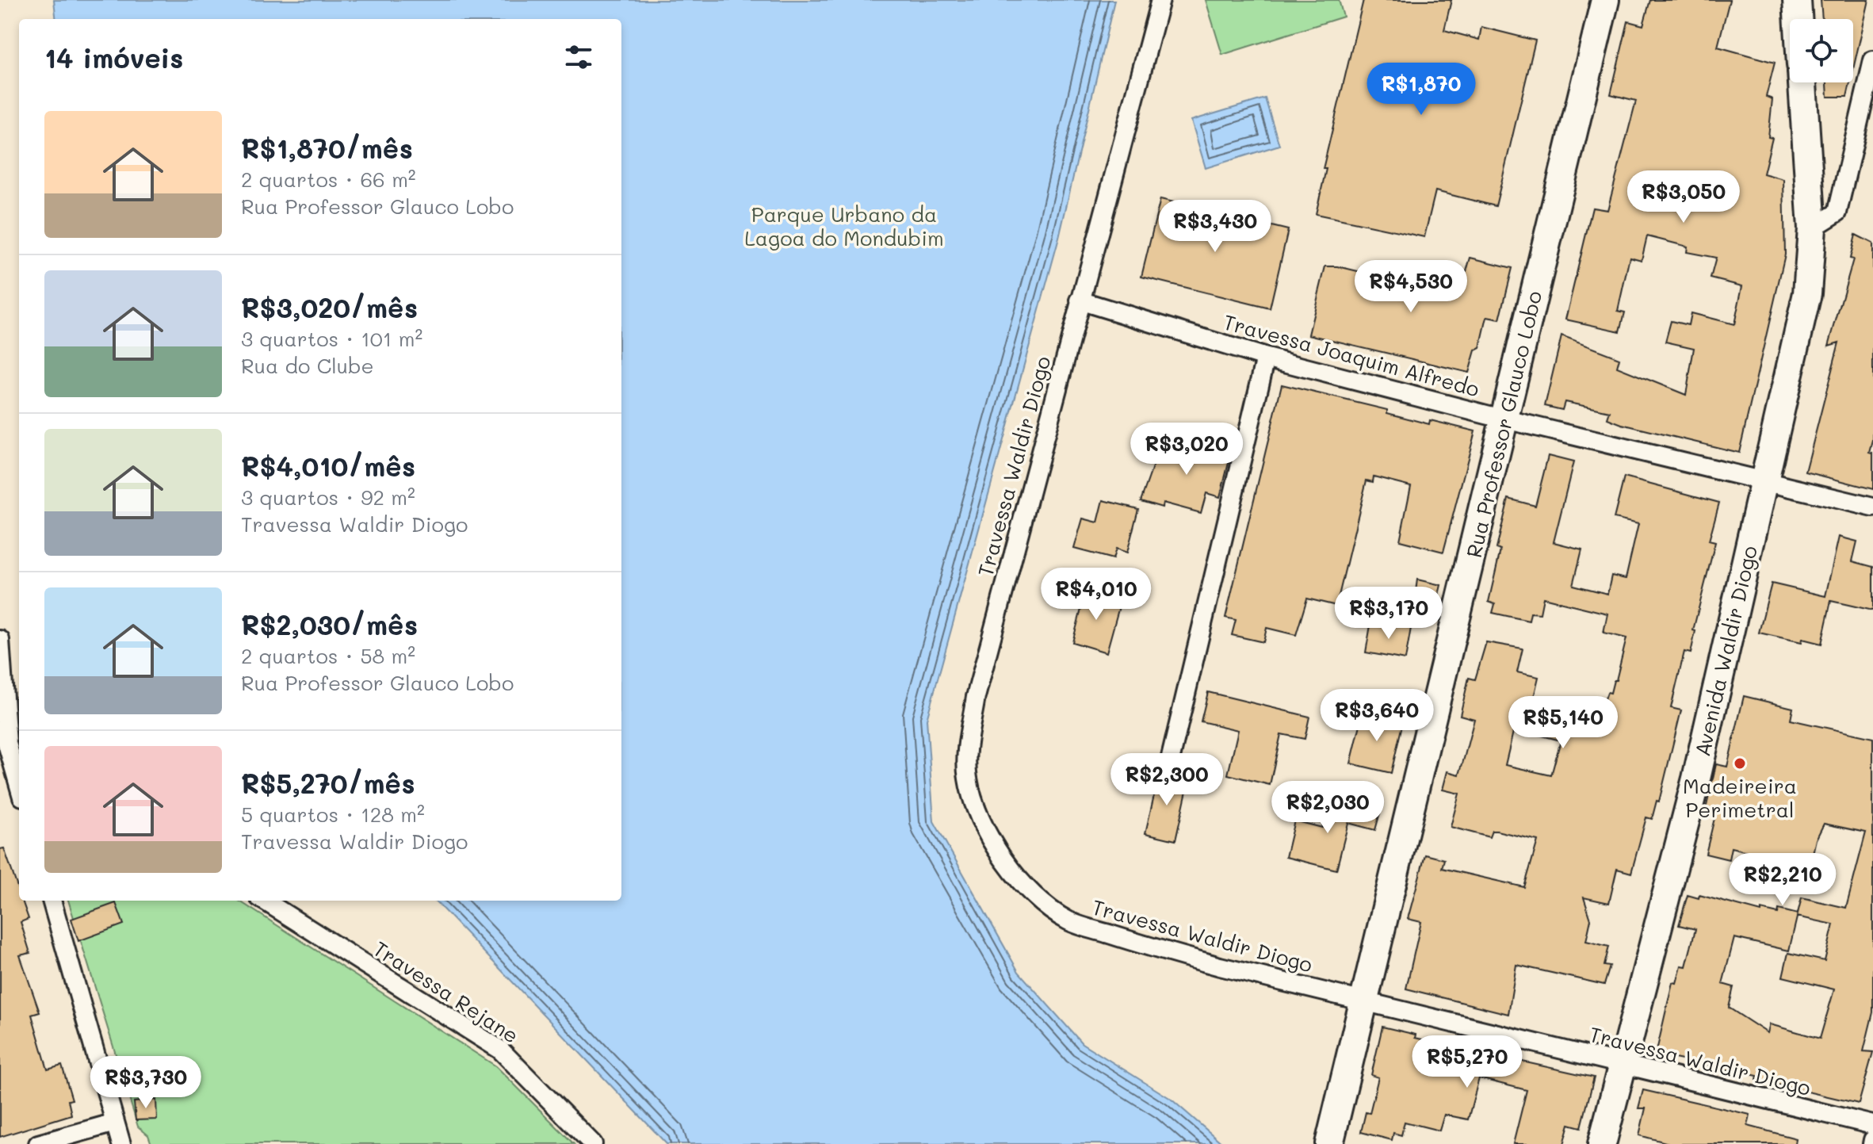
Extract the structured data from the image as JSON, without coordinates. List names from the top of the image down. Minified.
{"streets":{"main road":["Rua Professor Glauco Lobo","Avenida Waldir Diogo"],"street":["Travessa Joaquim Alfredo","Travessa Waldir Diogo","Travessa Rejane"]},"crossings":[["Travessa Joaquim Alfredo","Rua Professor Glauco Lobo"],["Travessa Joaquim Alfredo","Travessa Waldir Diogo"],["Travessa Joaquim Alfredo","Avenida Waldir Diogo"],["Rua Professor Glauco Lobo","Travessa Waldir Diogo"],["Travessa Waldir Diogo","Avenida Waldir Diogo"]],"parks":["Parque Urbano da Lagoa do Mondubim"],"places":["Madeireira Perimetral"],"page":{"heading":"14 imóveis","price":["R$1,870","R$3,050","R$3,430","R$4,530","R$3,020","R$4,010","R$3,170","R$3,640","R$5,140","R$2,300","R$2,030","R$2,210","R$5,270","R$3,730"],"list":[{"name":"R$1,870/mês","note":"2 quartos · 66 m² · Rua Professor Glauco Lobo"},{"name":"R$3,020/mês","note":"3 quartos · 101 m² · Rua do Clube"},{"name":"R$4,010/mês","note":"3 quartos · 92 m² · Travessa Waldir Diogo"},{"name":"R$2,030/mês","note":"2 quartos · 58 m² · Rua Professor Glauco Lobo"},{"name":"R$5,270/mês","note":"5 quartos · 128 m² · Travessa Waldir Diogo"}]}}
